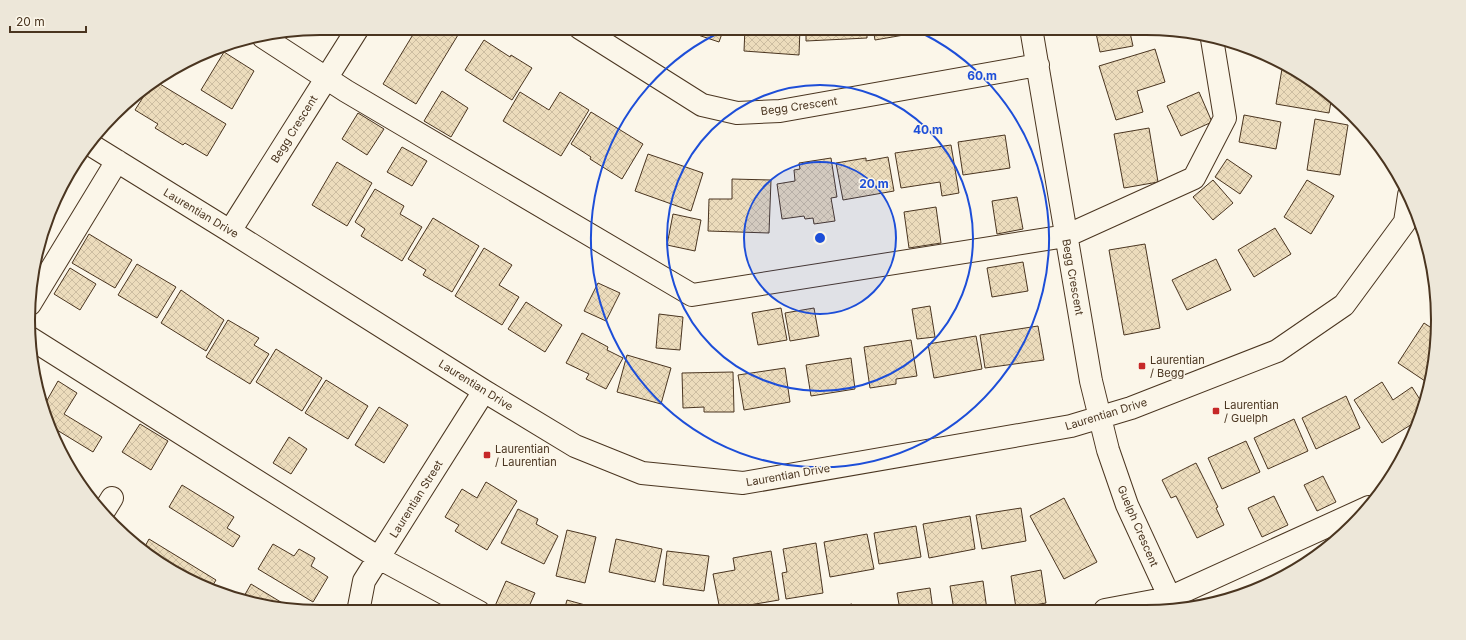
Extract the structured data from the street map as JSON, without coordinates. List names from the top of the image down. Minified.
{"streets":{"street":["Begg Crescent","Laurentian Drive","Laurentian Street","Guelph Crescent"]},"crossings":[["Begg Crescent","Laurentian Drive"],["Begg Crescent","Guelph Crescent"],["Laurentian Drive","Laurentian Street"],["Laurentian Drive","Guelph Crescent"]],"places":{"transit":["Laurentian / Begg","Laurentian / Guelph","Laurentian / Laurentian"]},"scale_bar":"20 m","rings":["60 m","40 m","20 m"]}
